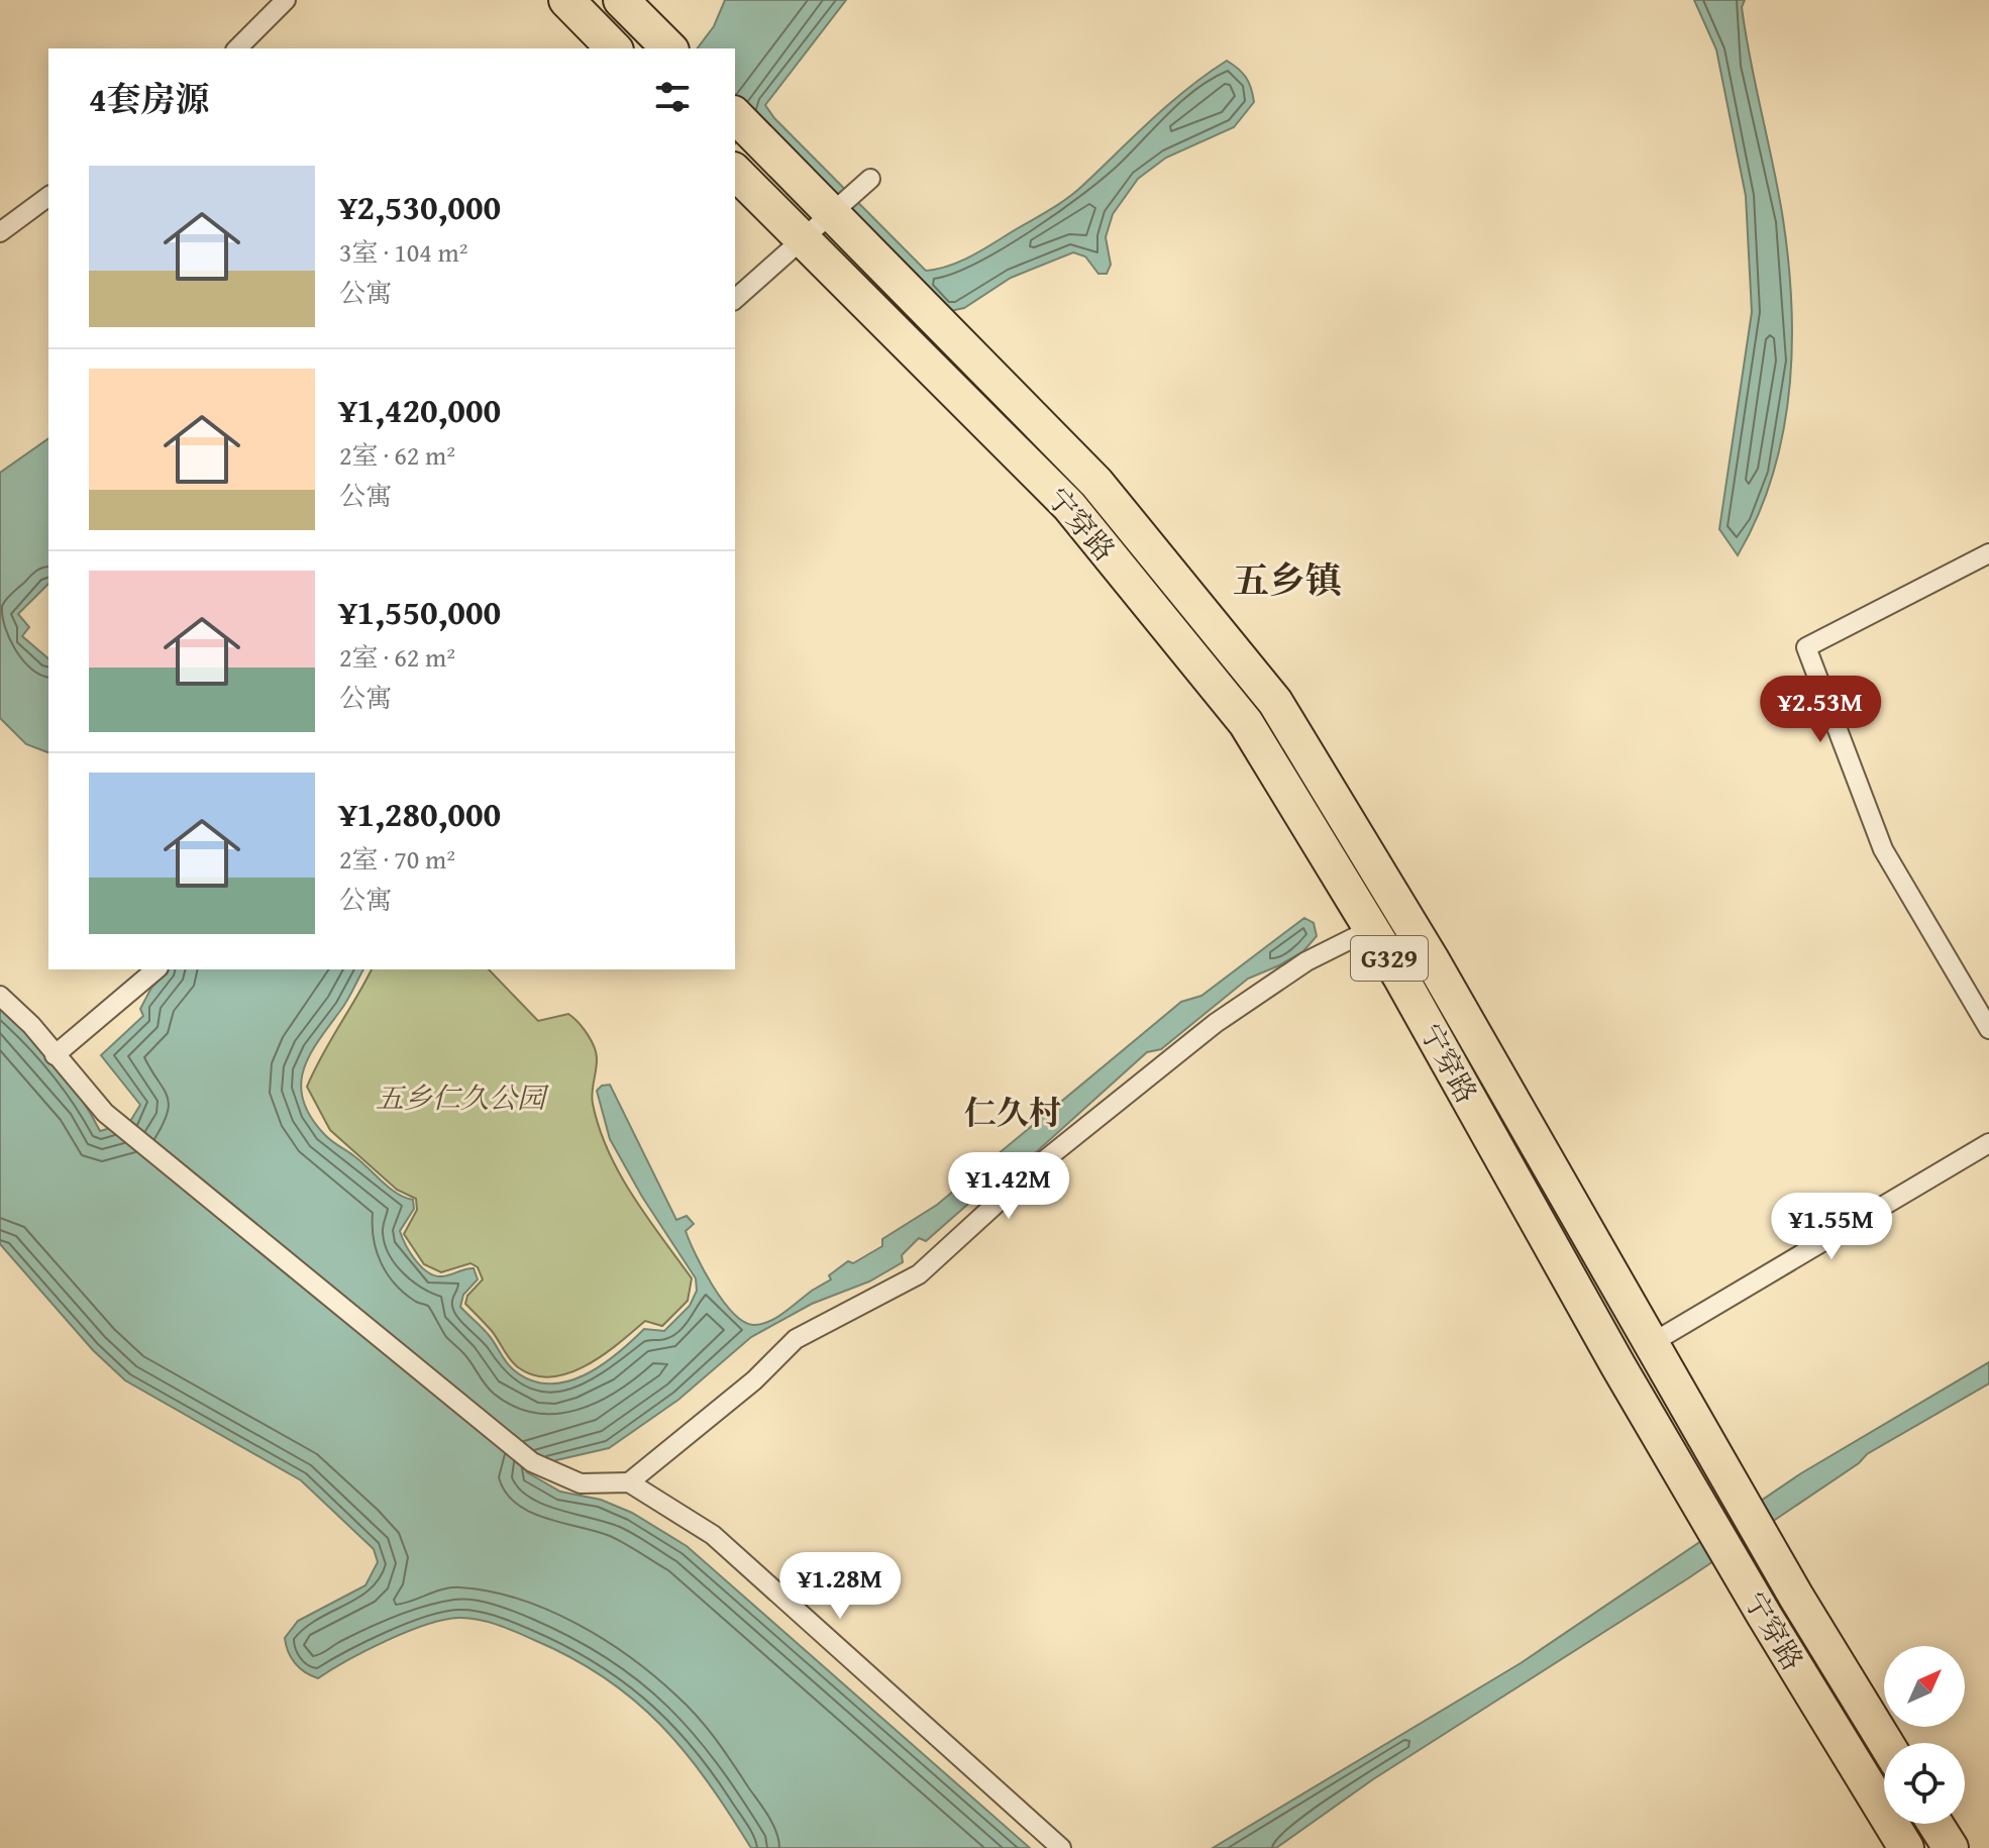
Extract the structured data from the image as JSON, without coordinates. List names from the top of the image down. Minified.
{"streets":{"highway":["宁穿路","G329"]},"districts":["五乡镇","仁久村"],"parks":["五乡仁久公园"],"north":"top right","page":{"heading":"4套房源","list":[{"name":"¥2,530,000","note":"3室 · 104 m² · 公寓"},{"name":"¥1,420,000","note":"2室 · 62 m² · 公寓"},{"name":"¥1,550,000","note":"2室 · 62 m² · 公寓"},{"name":"¥1,280,000","note":"2室 · 70 m² · 公寓"}],"price":["¥2.53M","¥1.42M","¥1.55M","¥1.28M"]}}
